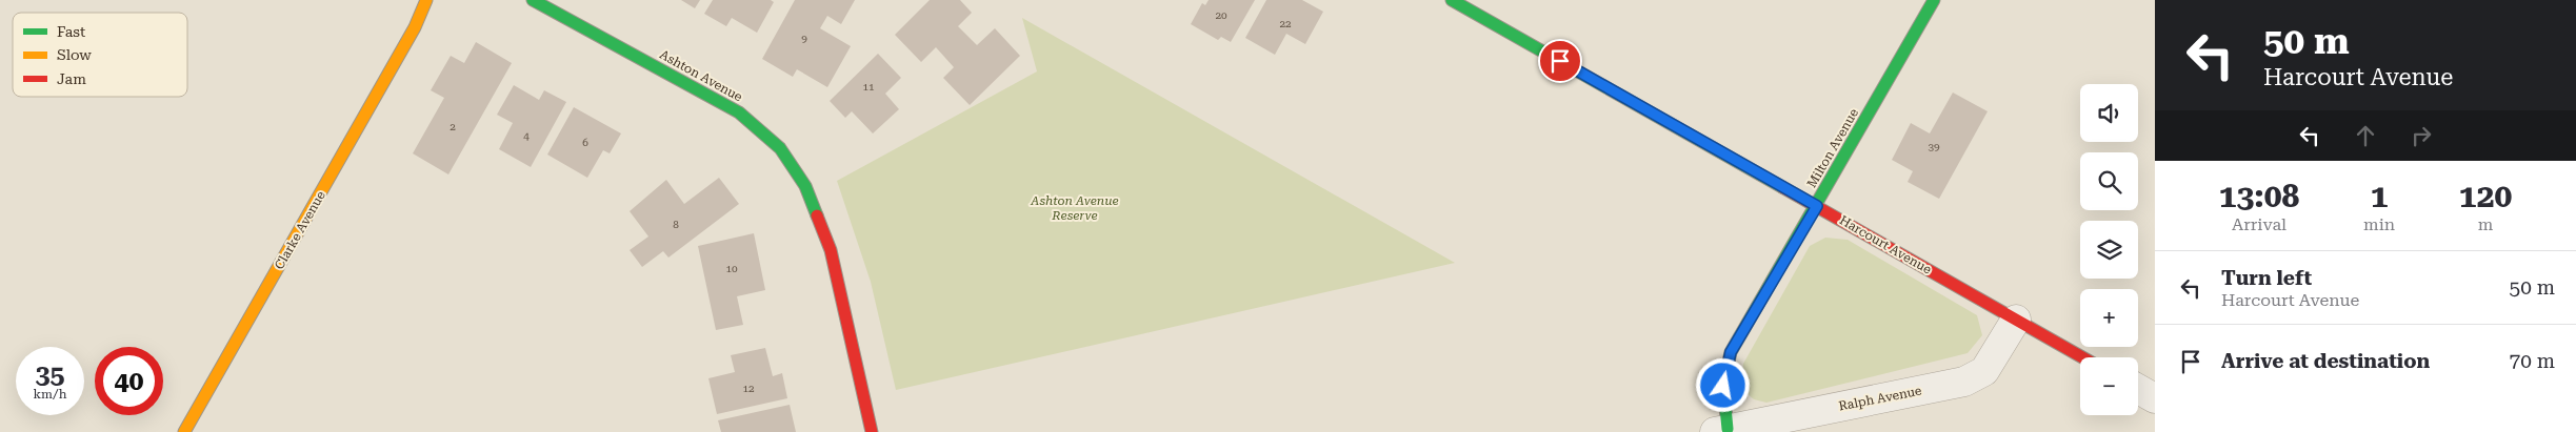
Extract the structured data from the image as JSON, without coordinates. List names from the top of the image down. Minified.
{"streets":{"street":["Ashton Avenue","Milton Avenue","Clarke Avenue","Harcourt Avenue","Ralph Avenue"]},"crossings":[["Milton Avenue","Harcourt Avenue"],["Milton Avenue","Ralph Avenue"],["Harcourt Avenue","Ralph Avenue"]],"parks":["Ashton Avenue Reserve"],"house_numbers":["20","22","9","11","2","4","6","39","8","10","12"],"legend":["Fast","Slow","Jam"],"page":{"turn":["50 m","Harcourt Avenue"],"map_buttons":["+","−"],"eta":["13:08","Arrival","1","min","120","m"],"list":[{"name":"Turn left","note":"Harcourt Avenue","value":"50 m"},{"name":"Arrive at destination","value":"70 m"}],"speed":"35 km/h","limit":"40"}}
